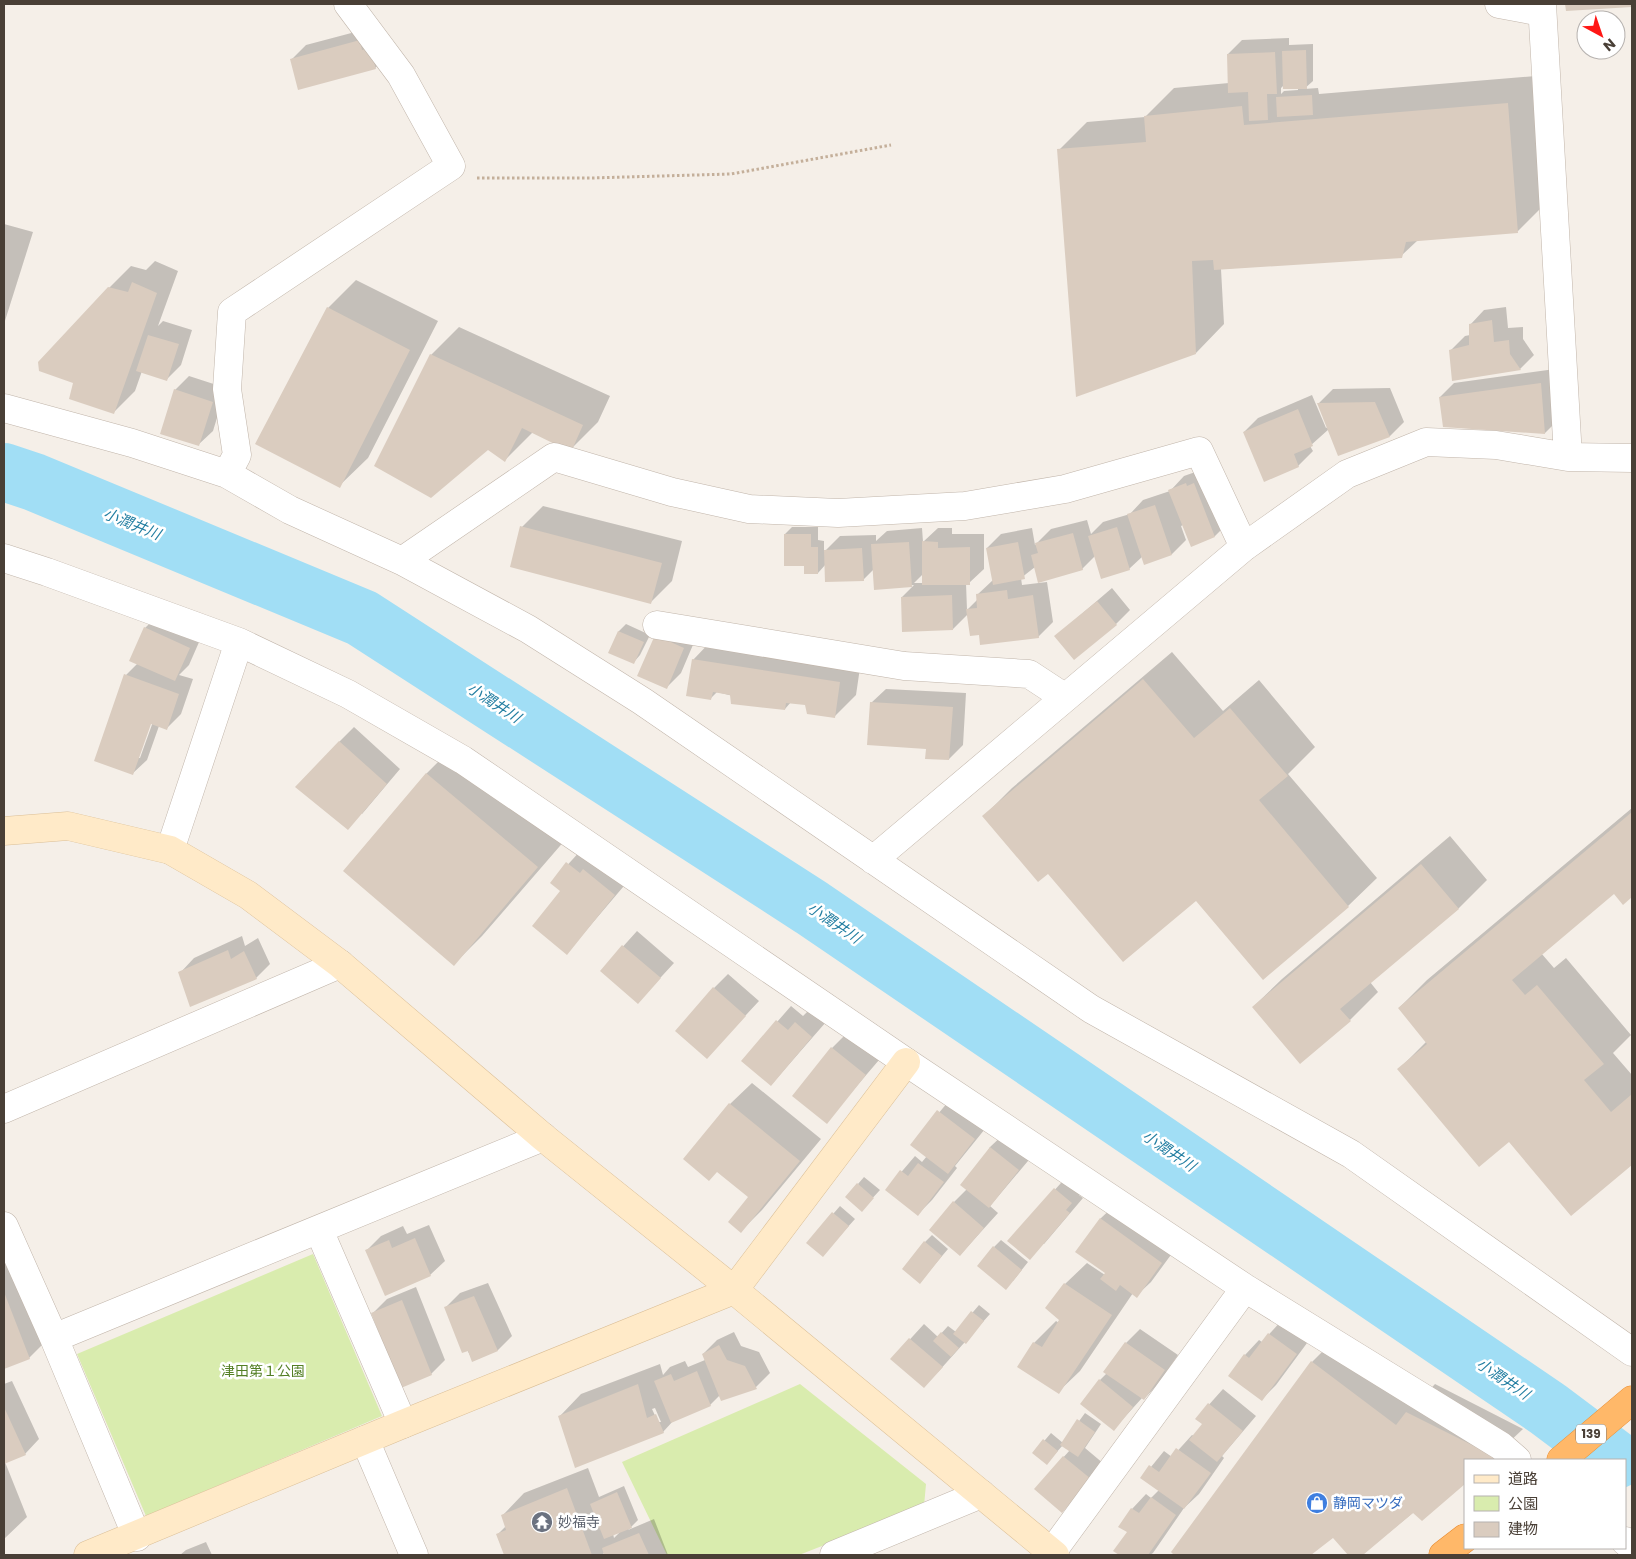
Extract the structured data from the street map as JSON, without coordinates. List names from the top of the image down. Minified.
{"streets":{"highway":["139"]},"water":["小潤井川"],"parks":["津田第１公園"],"places":{"shop":["静岡マツダ"],"temple":["妙福寺"]},"legend":["道路","公園","建物"],"north":"bottom right"}
